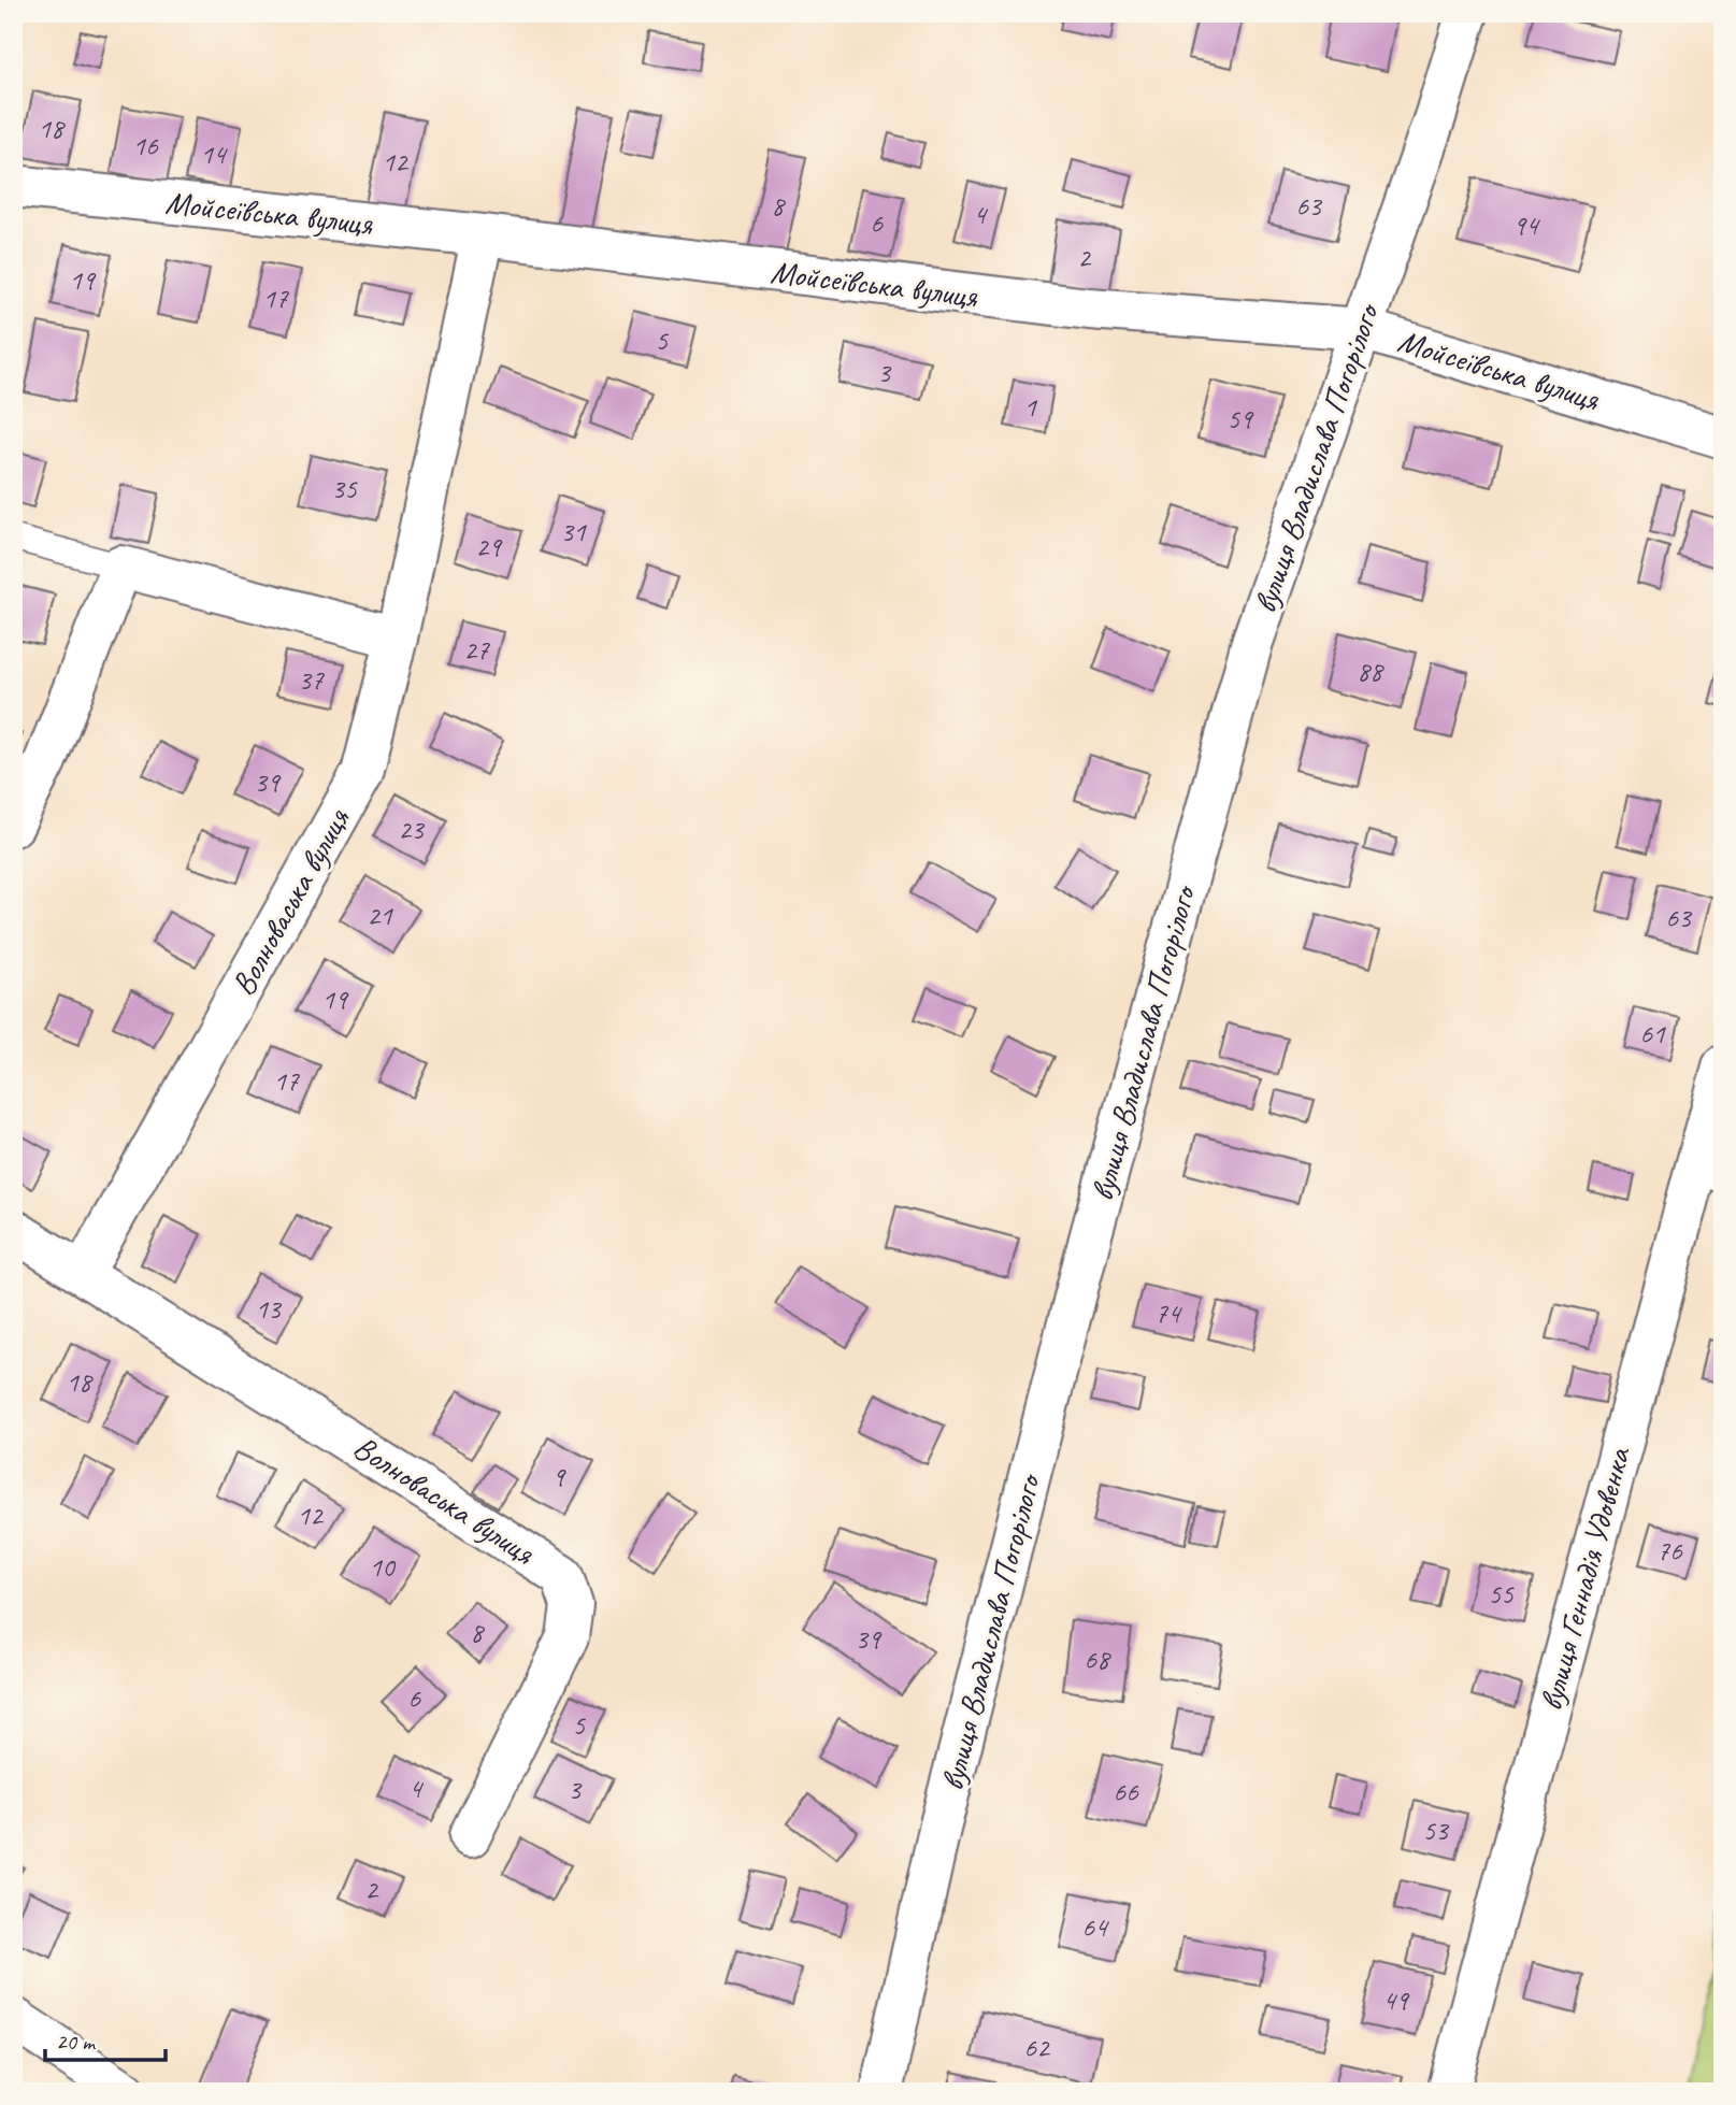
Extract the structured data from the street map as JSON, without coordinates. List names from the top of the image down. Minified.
{"streets":{"street":["Мойсеївська вулиця","вулиця Владислава Погорілого","Волноваська вулиця","вулиця Геннадія Удовенка"]},"crossings":[["Мойсеївська вулиця","вулиця Владислава Погорілого"],["Мойсеївська вулиця","Волноваська вулиця"]],"house_numbers":["18","16","14","12","8","63","4","6","94","2","19","17","5","3","1","59","35","31","29","27","88","37","39","23","21","63","19","61","17","13","74","18","9","12","76","10","55","8","39","68","6","5","4","3","66","53","2","64","49","62"],"scale_bar":"20 m"}
